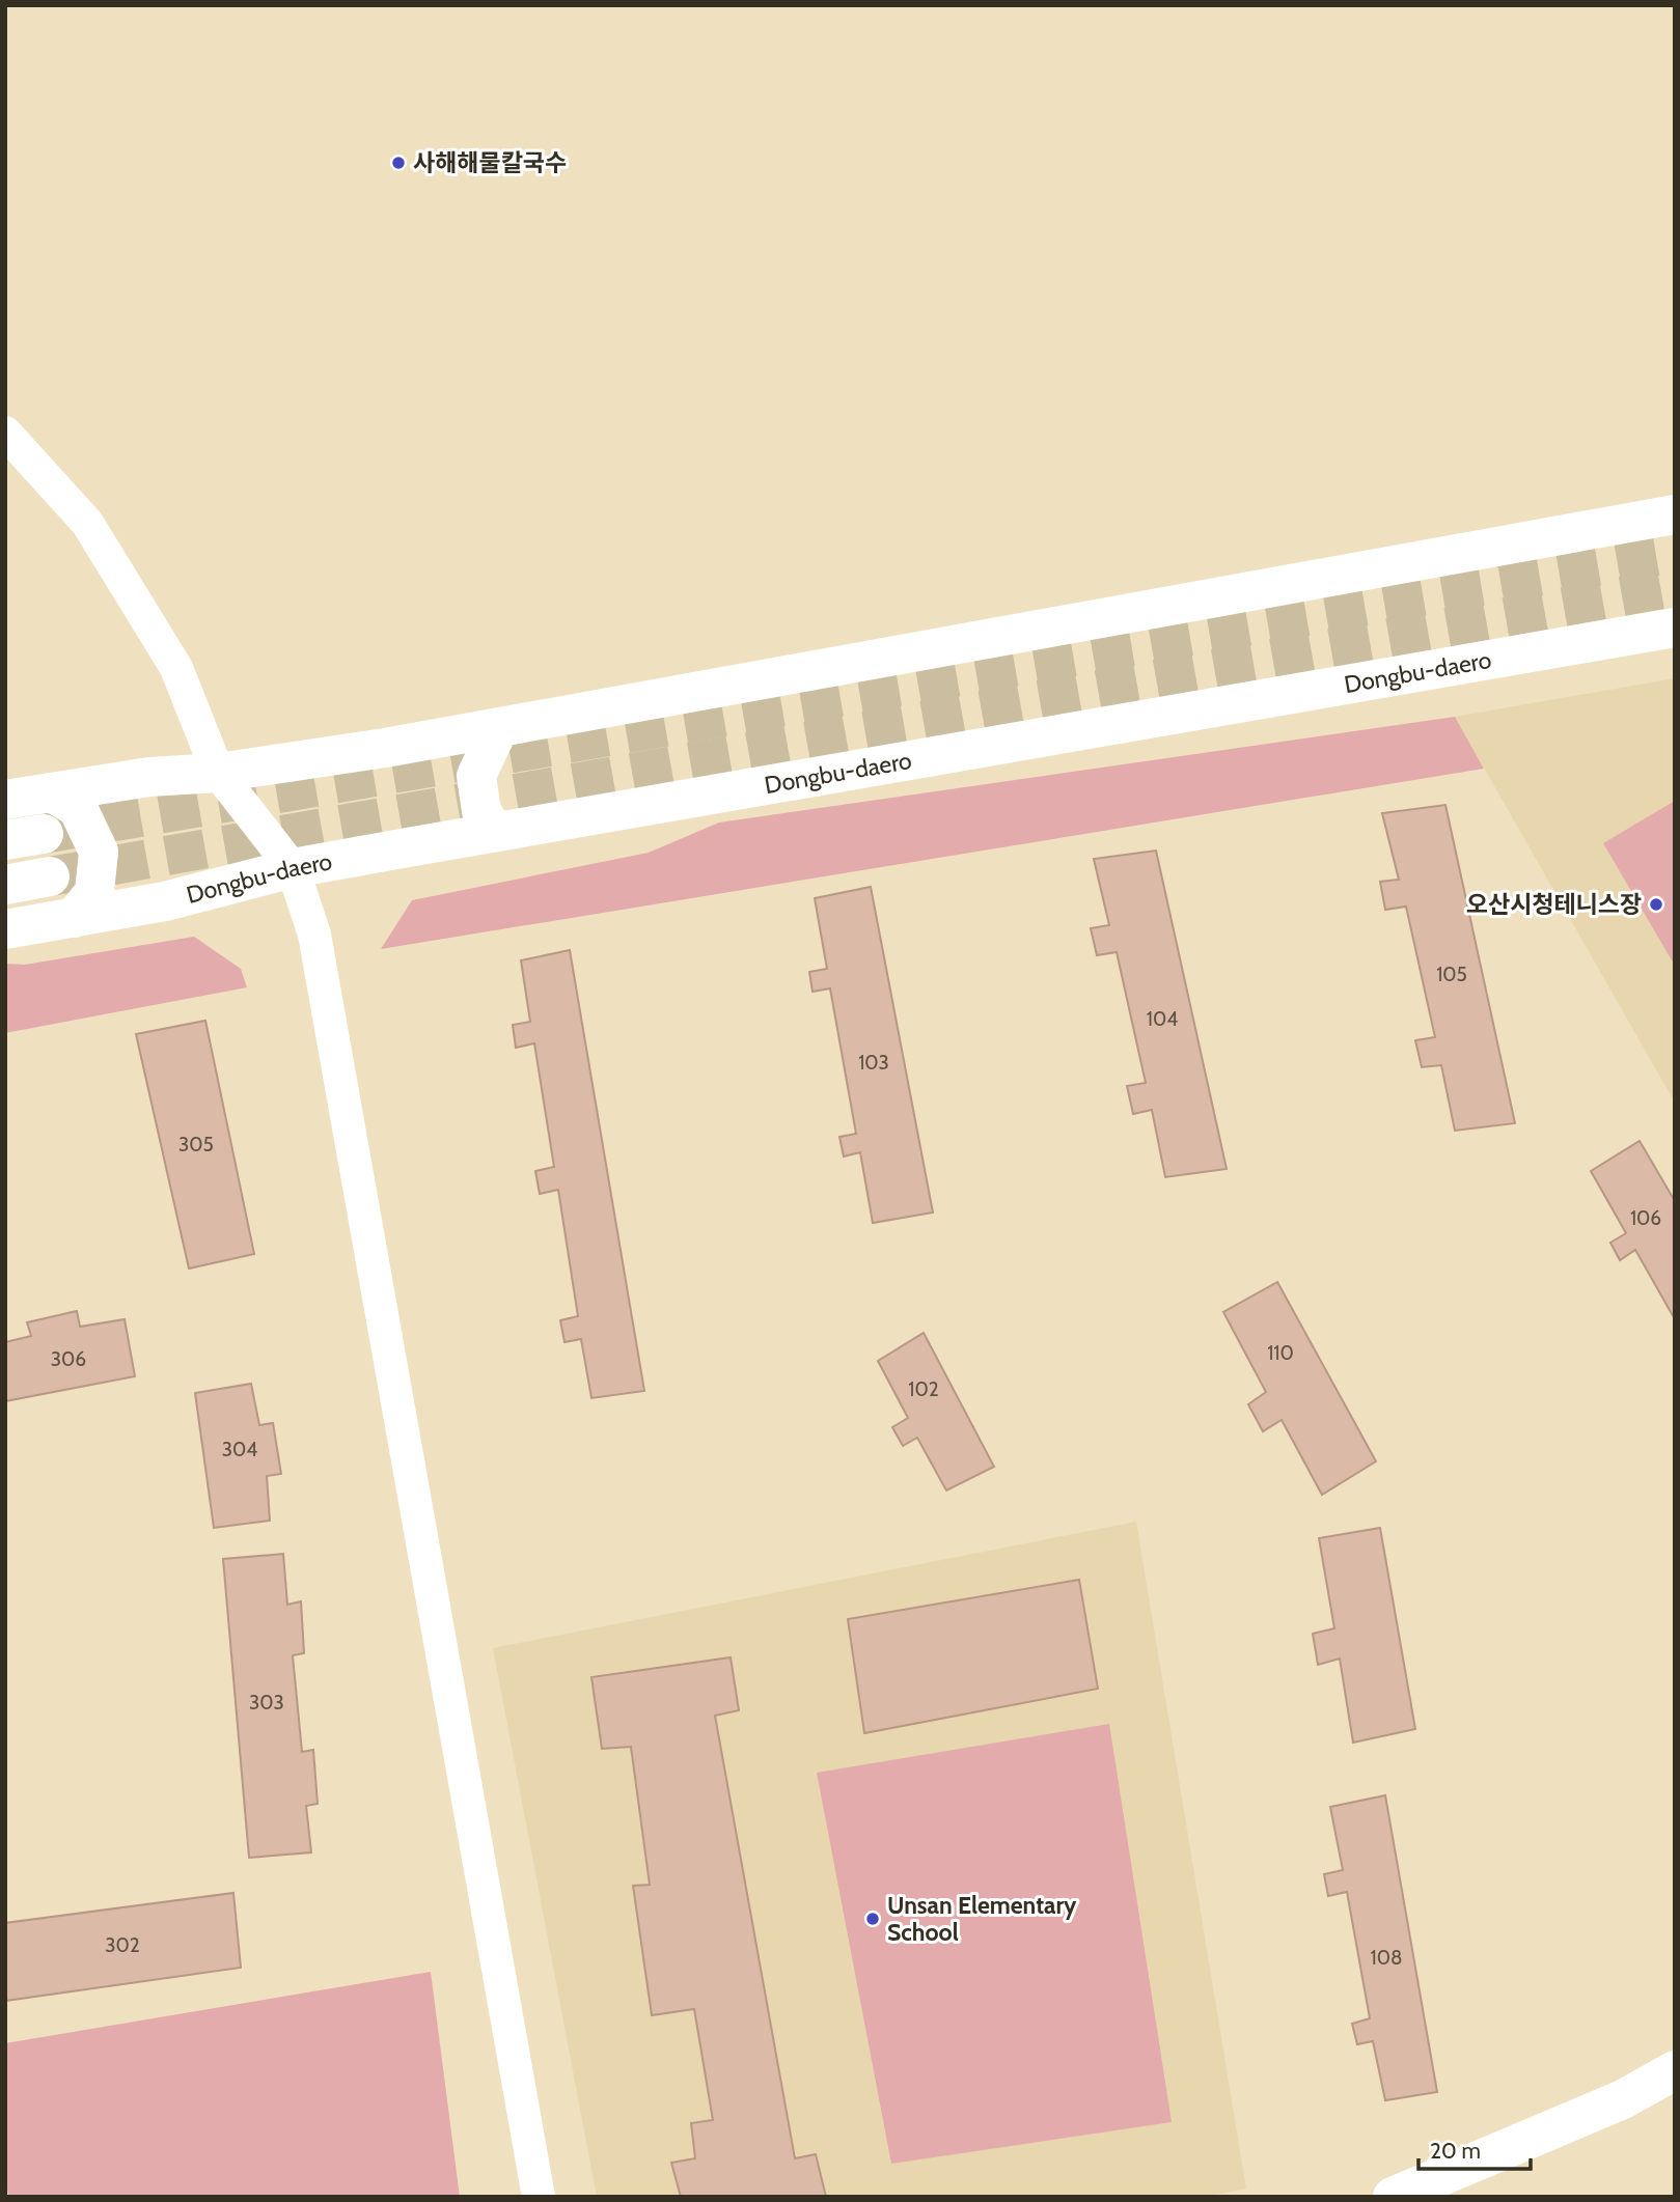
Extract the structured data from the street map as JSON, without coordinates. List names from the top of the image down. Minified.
{"streets":{"main road":["Dongbu-daero"]},"places":["사해해물칼국수","오산시청테니스장","Unsan Elementary School"],"house_numbers":["105","104","103","305","106","110","306","102","304","303","302","108"],"scale_bar":"20 m"}
